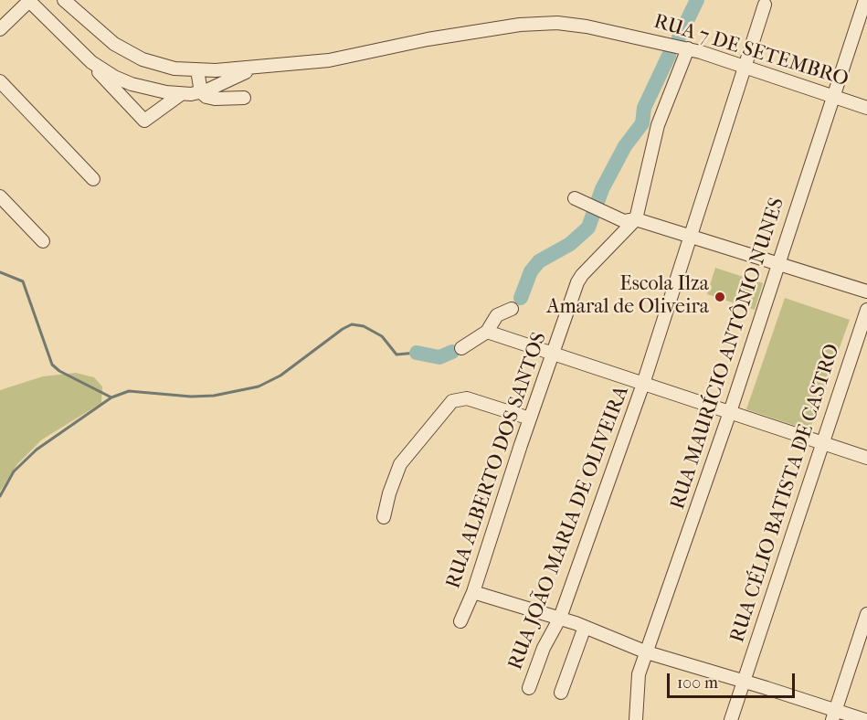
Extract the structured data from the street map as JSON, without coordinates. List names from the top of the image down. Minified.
{"streets":{"street":["RUA 7 DE SETEMBRO","RUA MAURÍCIO ANTÔNIO NUNES","RUA ALBERTO DOS SANTOS","RUA CÉLIO BATISTA DE CASTRO","RUA JOÃO MARIA DE OLIVEIRA"]},"crossings":[["RUA 7 DE SETEMBRO","RUA MAURÍCIO ANTÔNIO NUNES"],["RUA 7 DE SETEMBRO","RUA JOÃO MARIA DE OLIVEIRA"]],"places":["Escola Ilza Amaral de Oliveira"],"scale_bar":"100 m"}
